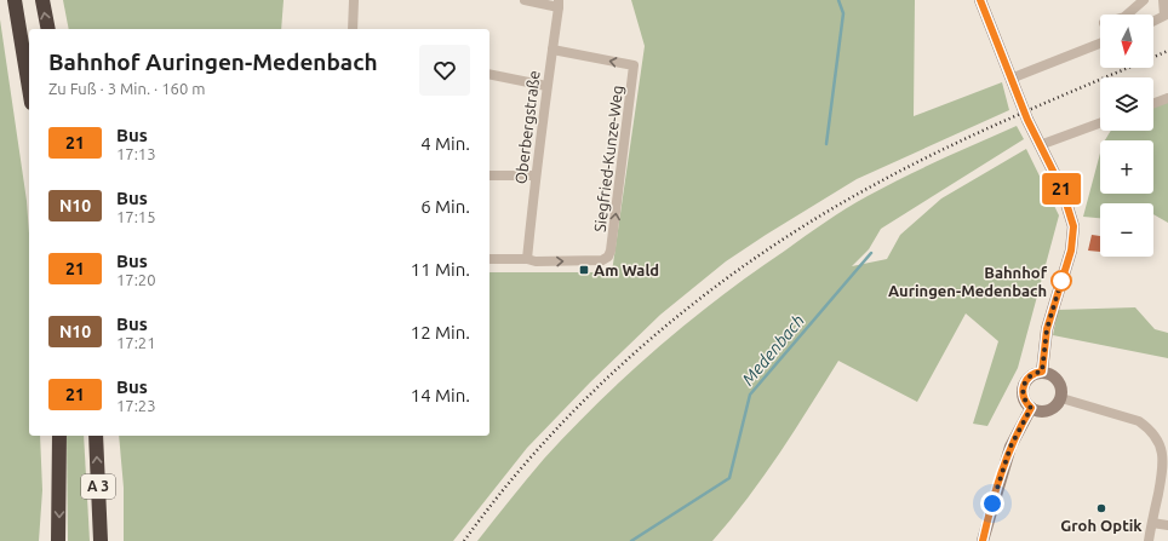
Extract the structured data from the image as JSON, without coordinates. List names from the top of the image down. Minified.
{"streets":{"highway":["A 3"],"street":["Oberbergstraße","Siegfried-Kunze-Weg"]},"crossings":[["Oberbergstraße","Siegfried-Kunze-Weg"]],"water":["Medenbach"],"places":{"transit":["Am Wald"],"other":["Bahnhof Auringen-Medenbach","Groh Optik"]},"lines":["bus line 21"],"north":"bottom","page":{"on_map":"21","map_buttons":["+","−"],"heading":["Bahnhof Auringen-Medenbach","Zu Fuß · 3 Min. · 160 m"],"list":[{"mark":"21","name":"Bus","note":"17:13","value":"4 Min."},{"mark":"N10","name":"Bus","note":"17:15","value":"6 Min."},{"mark":"21","name":"Bus","note":"17:20","value":"11 Min."},{"mark":"N10","name":"Bus","note":"17:21","value":"12 Min."},{"mark":"21","name":"Bus","note":"17:23","value":"14 Min."}]}}
